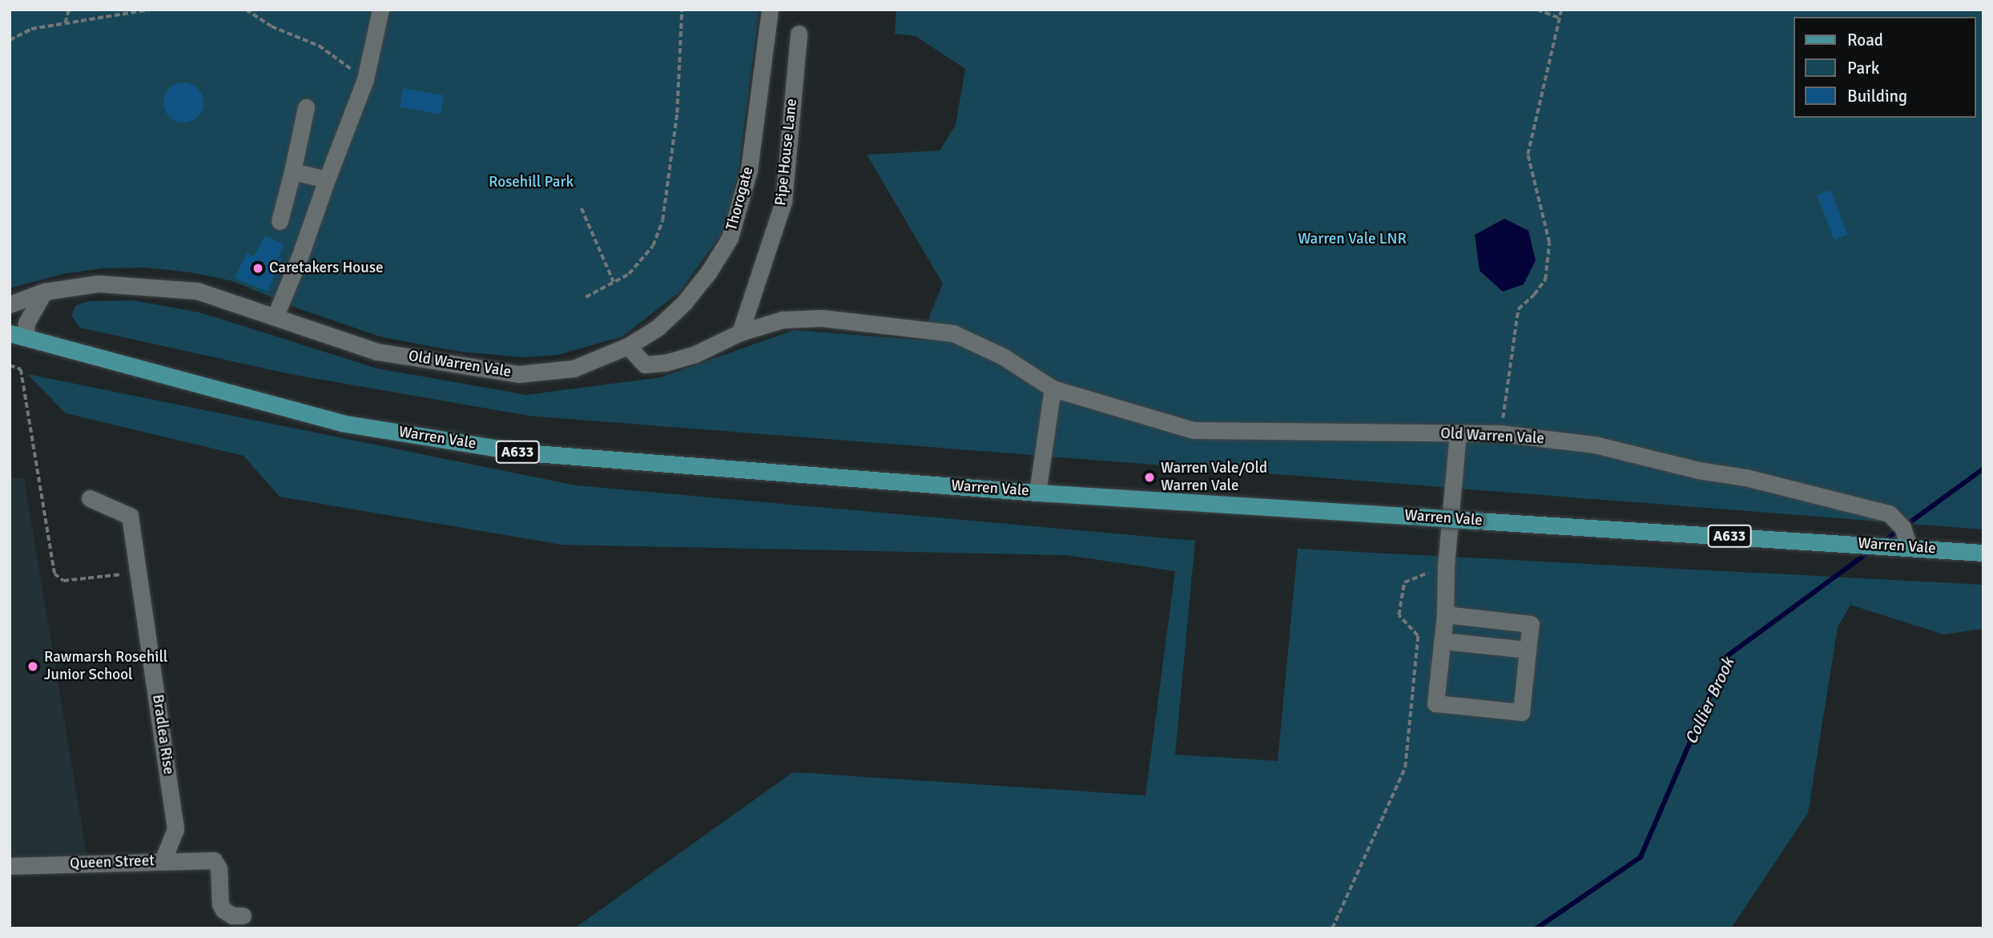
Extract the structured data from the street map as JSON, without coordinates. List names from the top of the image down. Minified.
{"streets":{"main road":["Warren Vale","A633"],"street":["Pipe House Lane","Thorogate","Old Warren Vale","Bradlea Rise","Queen Street"]},"crossings":[["Pipe House Lane","Old Warren Vale"],["Thorogate","Old Warren Vale"],["Old Warren Vale","Warren Vale"],["Bradlea Rise","Queen Street"]],"water":["Collier Brook"],"parks":["Rosehill Park","Warren Vale LNR"],"places":["Caretakers House","Warren Vale/Old Warren Vale","Rawmarsh Rosehill Junior School"],"legend":["Road","Park","Building"]}
